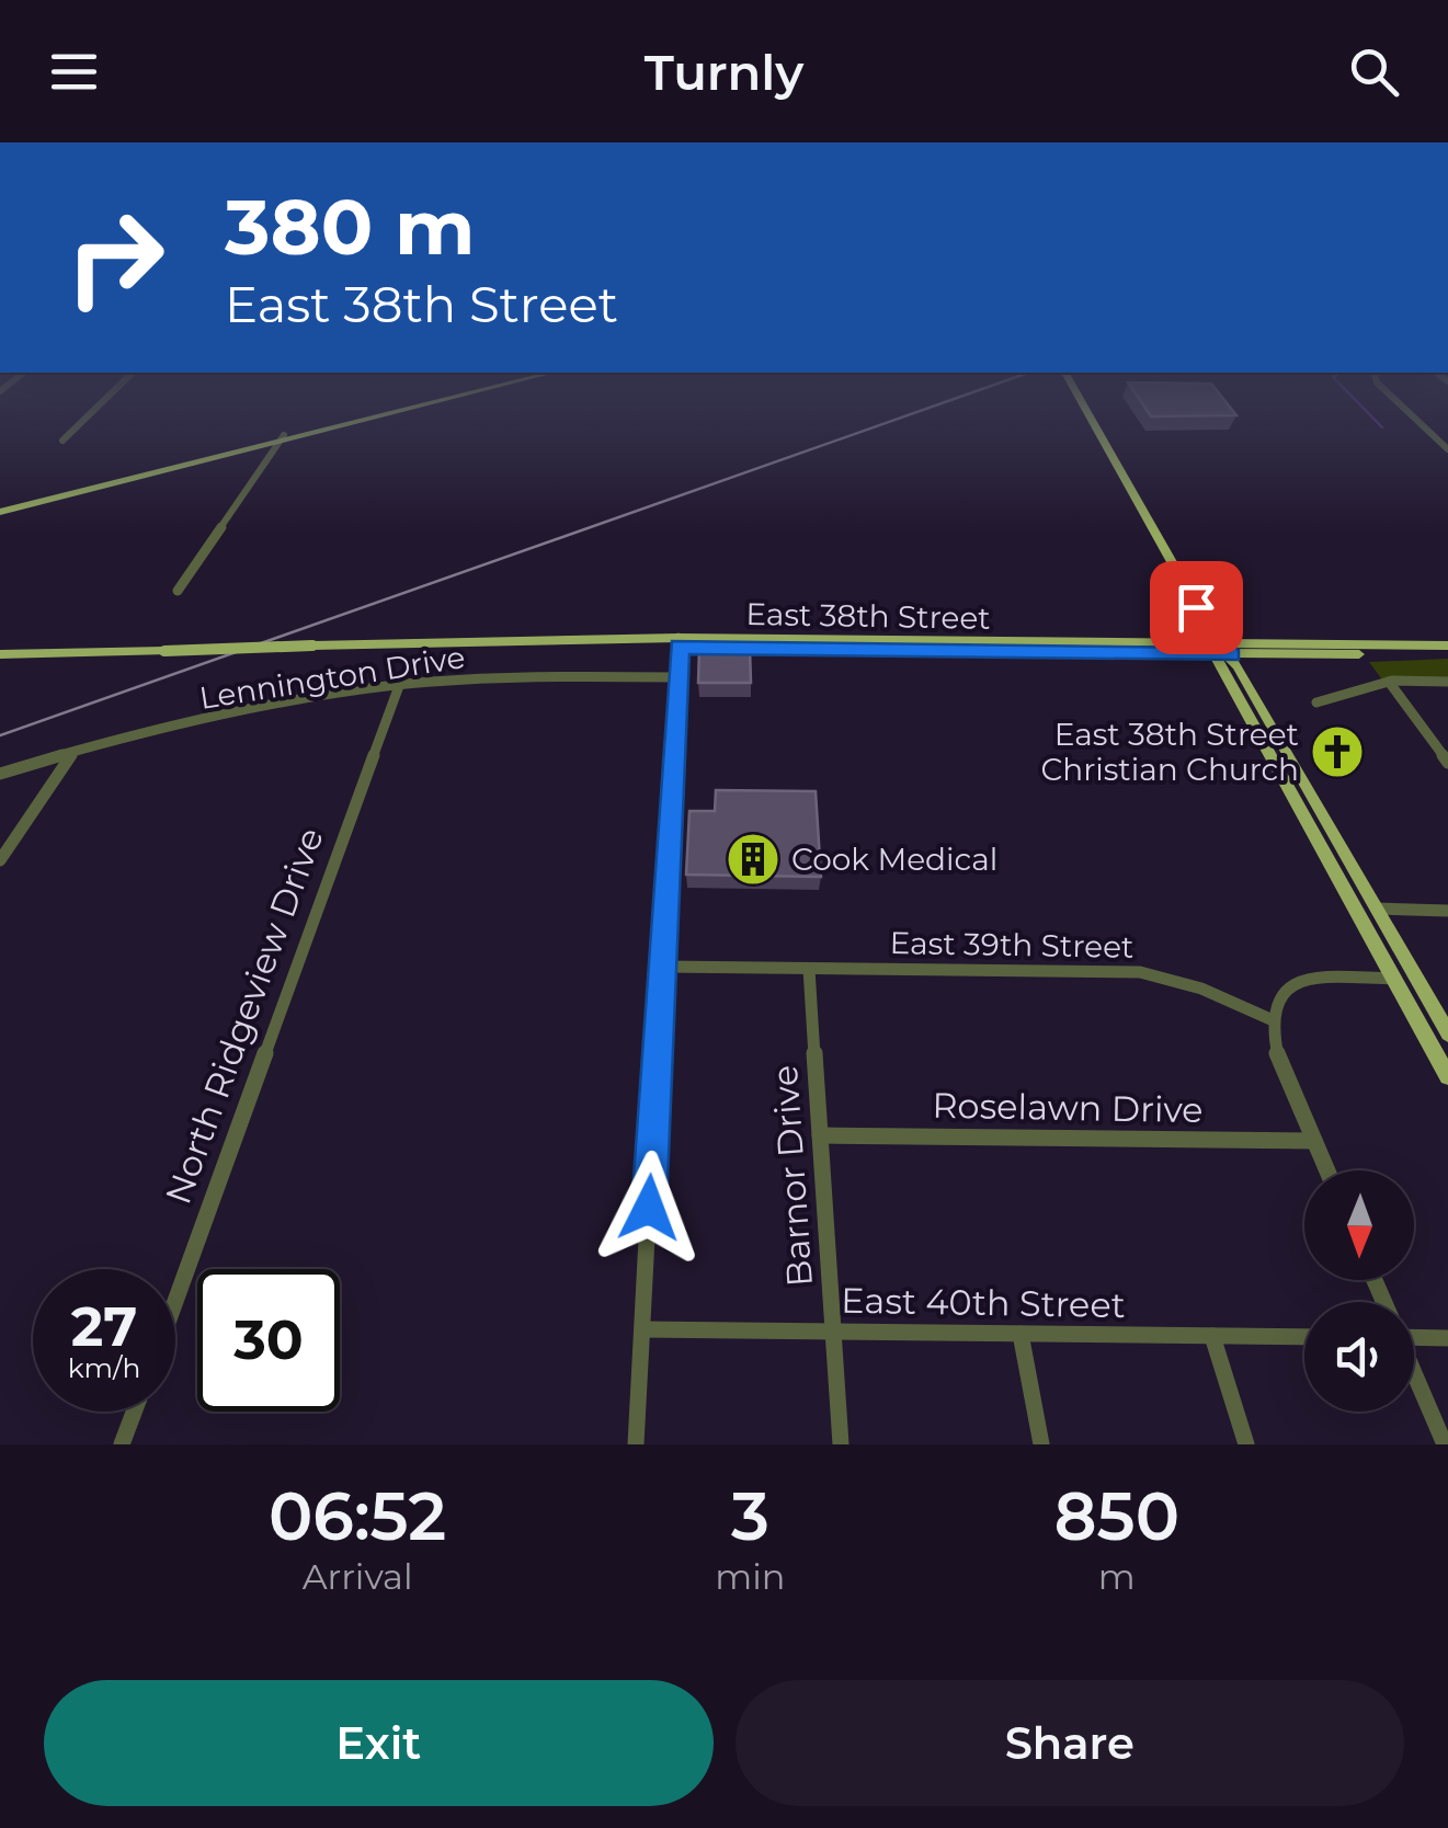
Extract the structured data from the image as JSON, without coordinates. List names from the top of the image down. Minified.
{"streets":{"main road":["East 38th Street"],"street":["Lennington Drive","East 39th Street","North Ridgeview Drive","Roselawn Drive","Barnor Drive","East 40th Street"]},"crossings":[["Lennington Drive","North Ridgeview Drive"],["East 39th Street","Barnor Drive"],["Roselawn Drive","Barnor Drive"],["Barnor Drive","East 40th Street"]],"places":{"church":["East 38th Street Christian Church"],"building":["Cook Medical"]},"north":"bottom","page":{"header":"Turnly","turn":["380 m","East 38th Street"],"speed":"27 km/h","limit":"30","eta":["06:52","Arrival","3","min","850","m"],"buttons":["Exit","Share"]}}
